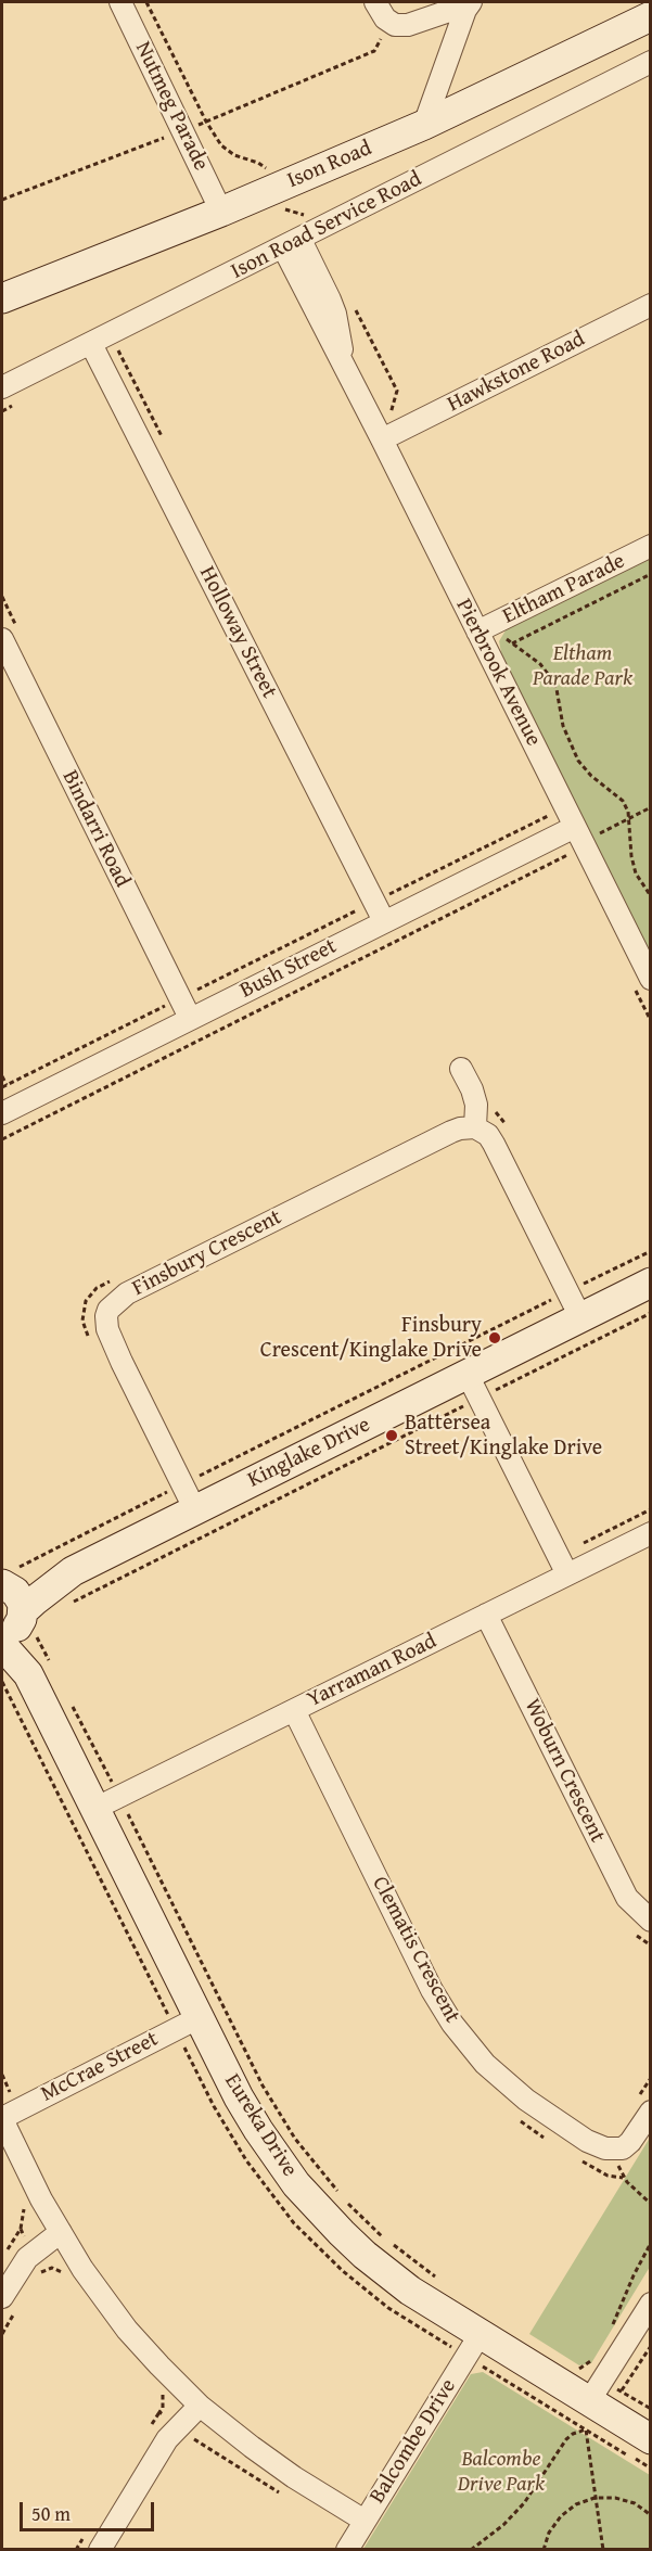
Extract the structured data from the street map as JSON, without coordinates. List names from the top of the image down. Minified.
{"streets":{"street":["Nutmeg Parade","Ison Road","Ison Road Service Road","Hawkstone Road","Eltham Parade","Holloway Street","Pierbrook Avenue","Bindarri Road","Bush Street","Finsbury Crescent","Kinglake Drive","Yarraman Road","Woburn Crescent","Clematis Crescent","McCrae Street","Eureka Drive","Balcombe Drive"]},"crossings":[["Nutmeg Parade","Ison Road"],["Ison Road Service Road","Holloway Street"],["Ison Road Service Road","Pierbrook Avenue"],["Hawkstone Road","Pierbrook Avenue"],["Eltham Parade","Pierbrook Avenue"],["Holloway Street","Bush Street"],["Pierbrook Avenue","Bush Street"],["Bindarri Road","Bush Street"],["Finsbury Crescent","Kinglake Drive"],["Kinglake Drive","Eureka Drive"],["Yarraman Road","Woburn Crescent"],["Yarraman Road","Clematis Crescent"],["Yarraman Road","Eureka Drive"],["McCrae Street","Eureka Drive"],["Eureka Drive","Balcombe Drive"]],"parks":["Eltham Parade Park","Balcombe Drive Park"],"places":["Finsbury Crescent/Kinglake Drive","Battersea Street/Kinglake Drive"],"scale_bar":"50 m"}
